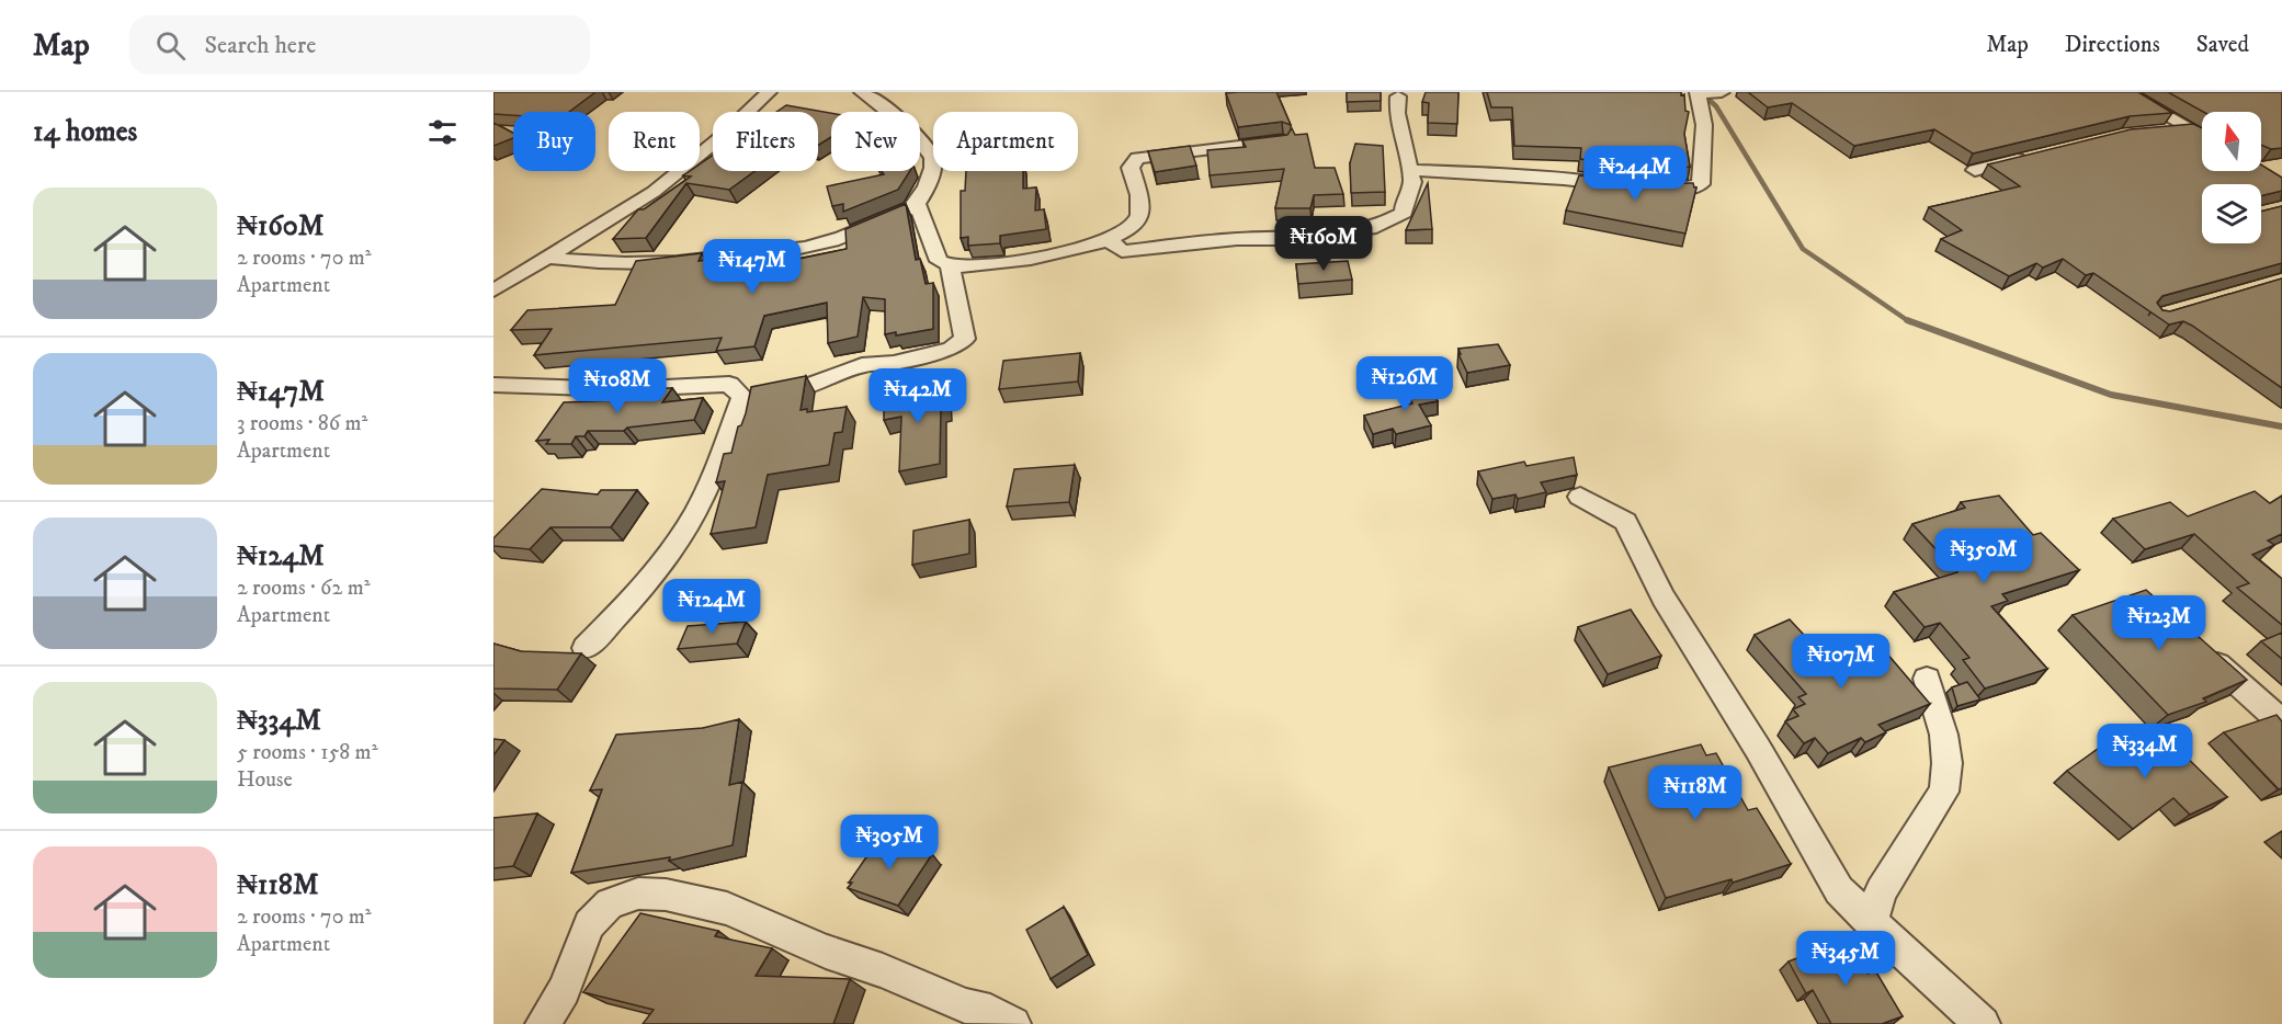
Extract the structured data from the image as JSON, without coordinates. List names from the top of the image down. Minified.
{"north":"top","page":{"header":"Map","search":"Search here","nav":["Map","Directions","Saved"],"heading":"14 homes","chip":["Buy","Rent","Filters","New","Apartment"],"price":["₦244M","₦160M","₦147M","₦126M","₦108M","₦142M","₦350M","₦124M","₦123M","₦107M","₦334M","₦118M","₦305M","₦345M"],"list":[{"name":"₦160M","note":"2 rooms · 70 m² · Apartment"},{"name":"₦147M","note":"3 rooms · 86 m² · Apartment"},{"name":"₦124M","note":"2 rooms · 62 m² · Apartment"},{"name":"₦334M","note":"5 rooms · 158 m² · House"},{"name":"₦118M","note":"2 rooms · 70 m² · Apartment"}]}}
